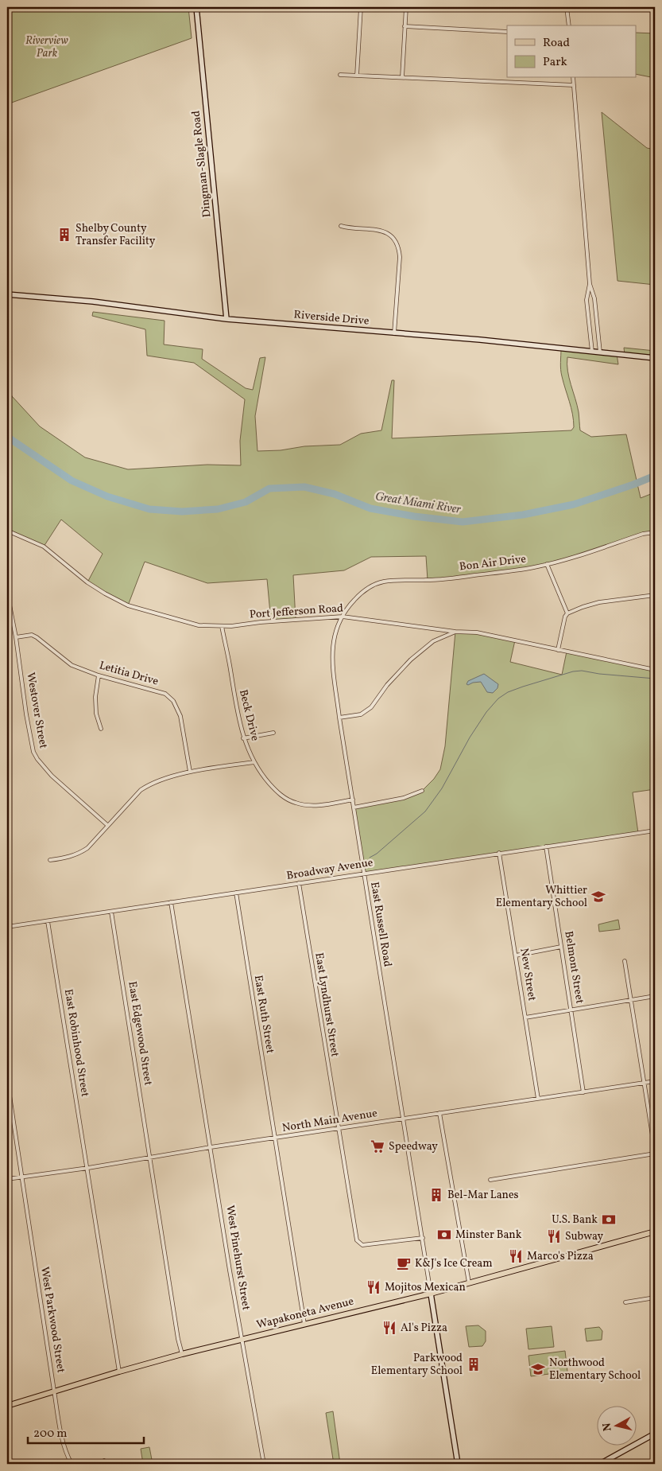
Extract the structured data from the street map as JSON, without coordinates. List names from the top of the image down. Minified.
{"streets":{"main road":["Dingman-Slagle Road","Riverside Drive","Wapakoneta Avenue"],"street":["Bon Air Drive","Port Jefferson Road","Letitia Drive","Westover Street","Beck Drive","Broadway Avenue","East Russell Road","Belmont Street","New Street","East Lyndhurst Street","East Ruth Street","East Edgewood Street","East Robinhood Street","North Main Avenue","West Pinehurst Street","West Parkwood Street"]},"crossings":[["Dingman-Slagle Road","Riverside Drive"],["Bon Air Drive","Port Jefferson Road"],["Bon Air Drive","East Russell Road"],["Port Jefferson Road","Beck Drive"],["Port Jefferson Road","East Russell Road"],["Letitia Drive","Westover Street"],["Beck Drive","East Russell Road"],["Broadway Avenue","East Russell Road"],["Broadway Avenue","Belmont Street"],["Broadway Avenue","New Street"],["Broadway Avenue","East Lyndhurst Street"],["Broadway Avenue","East Ruth Street"],["Broadway Avenue","East Edgewood Street"],["Broadway Avenue","East Robinhood Street"],["Broadway Avenue","West Pinehurst Street"],["East Russell Road","East Lyndhurst Street"],["East Russell Road","North Main Avenue"],["East Russell Road","Wapakoneta Avenue"],["Belmont Street","North Main Avenue"],["New Street","North Main Avenue"],["East Lyndhurst Street","North Main Avenue"],["East Ruth Street","North Main Avenue"],["East Ruth Street","Wapakoneta Avenue"],["East Edgewood Street","North Main Avenue"],["East Edgewood Street","Wapakoneta Avenue"],["East Robinhood Street","North Main Avenue"],["East Robinhood Street","Wapakoneta Avenue"],["North Main Avenue","West Pinehurst Street"],["North Main Avenue","West Parkwood Street"],["West Pinehurst Street","Wapakoneta Avenue"],["Wapakoneta Avenue","West Parkwood Street"]],"water":["Great Miami River"],"parks":["Riverview Park"],"places":{"building":["Shelby County Transfer Facility","Bel-Mar Lanes","Parkwood Elementary School"],"school or university":["Whittier Elementary School","Northwood Elementary School"],"supermarket":["Speedway"],"bank":["U.S. Bank","Minster Bank"],"restaurant":["Subway","Marco's Pizza","Mojitos Mexican","Al's Pizza"],"cafe":["K&J's Ice Cream"]},"legend":["Road","Park"],"scale_bar":"200 m","north":"left"}
